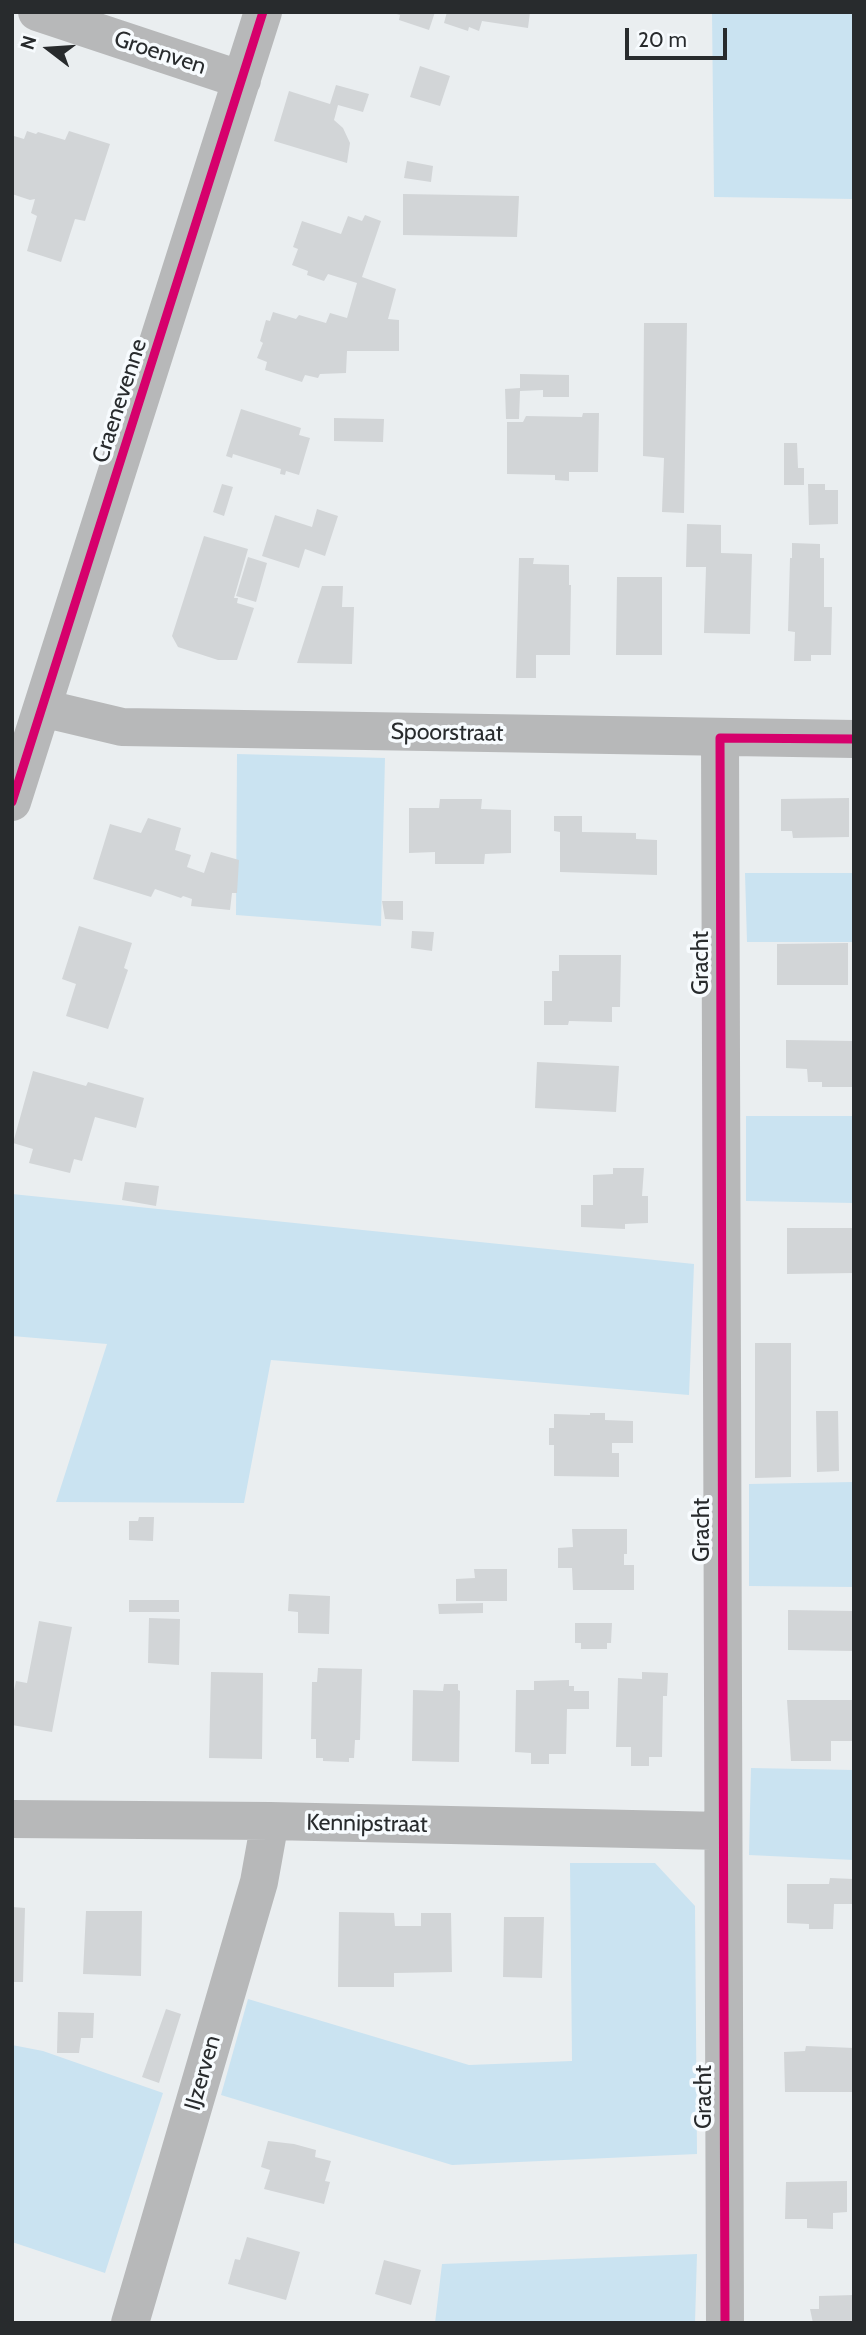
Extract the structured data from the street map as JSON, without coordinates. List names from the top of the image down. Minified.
{"streets":{"street":["Groenven","Craenevenne","Spoorstraat","Gracht","Kennipstraat","IJzerven"]},"crossings":[["Groenven","Craenevenne"],["Craenevenne","Spoorstraat"],["Spoorstraat","Gracht"],["Gracht","Kennipstraat"],["Kennipstraat","IJzerven"]],"scale_bar":"20 m","north":"left"}
